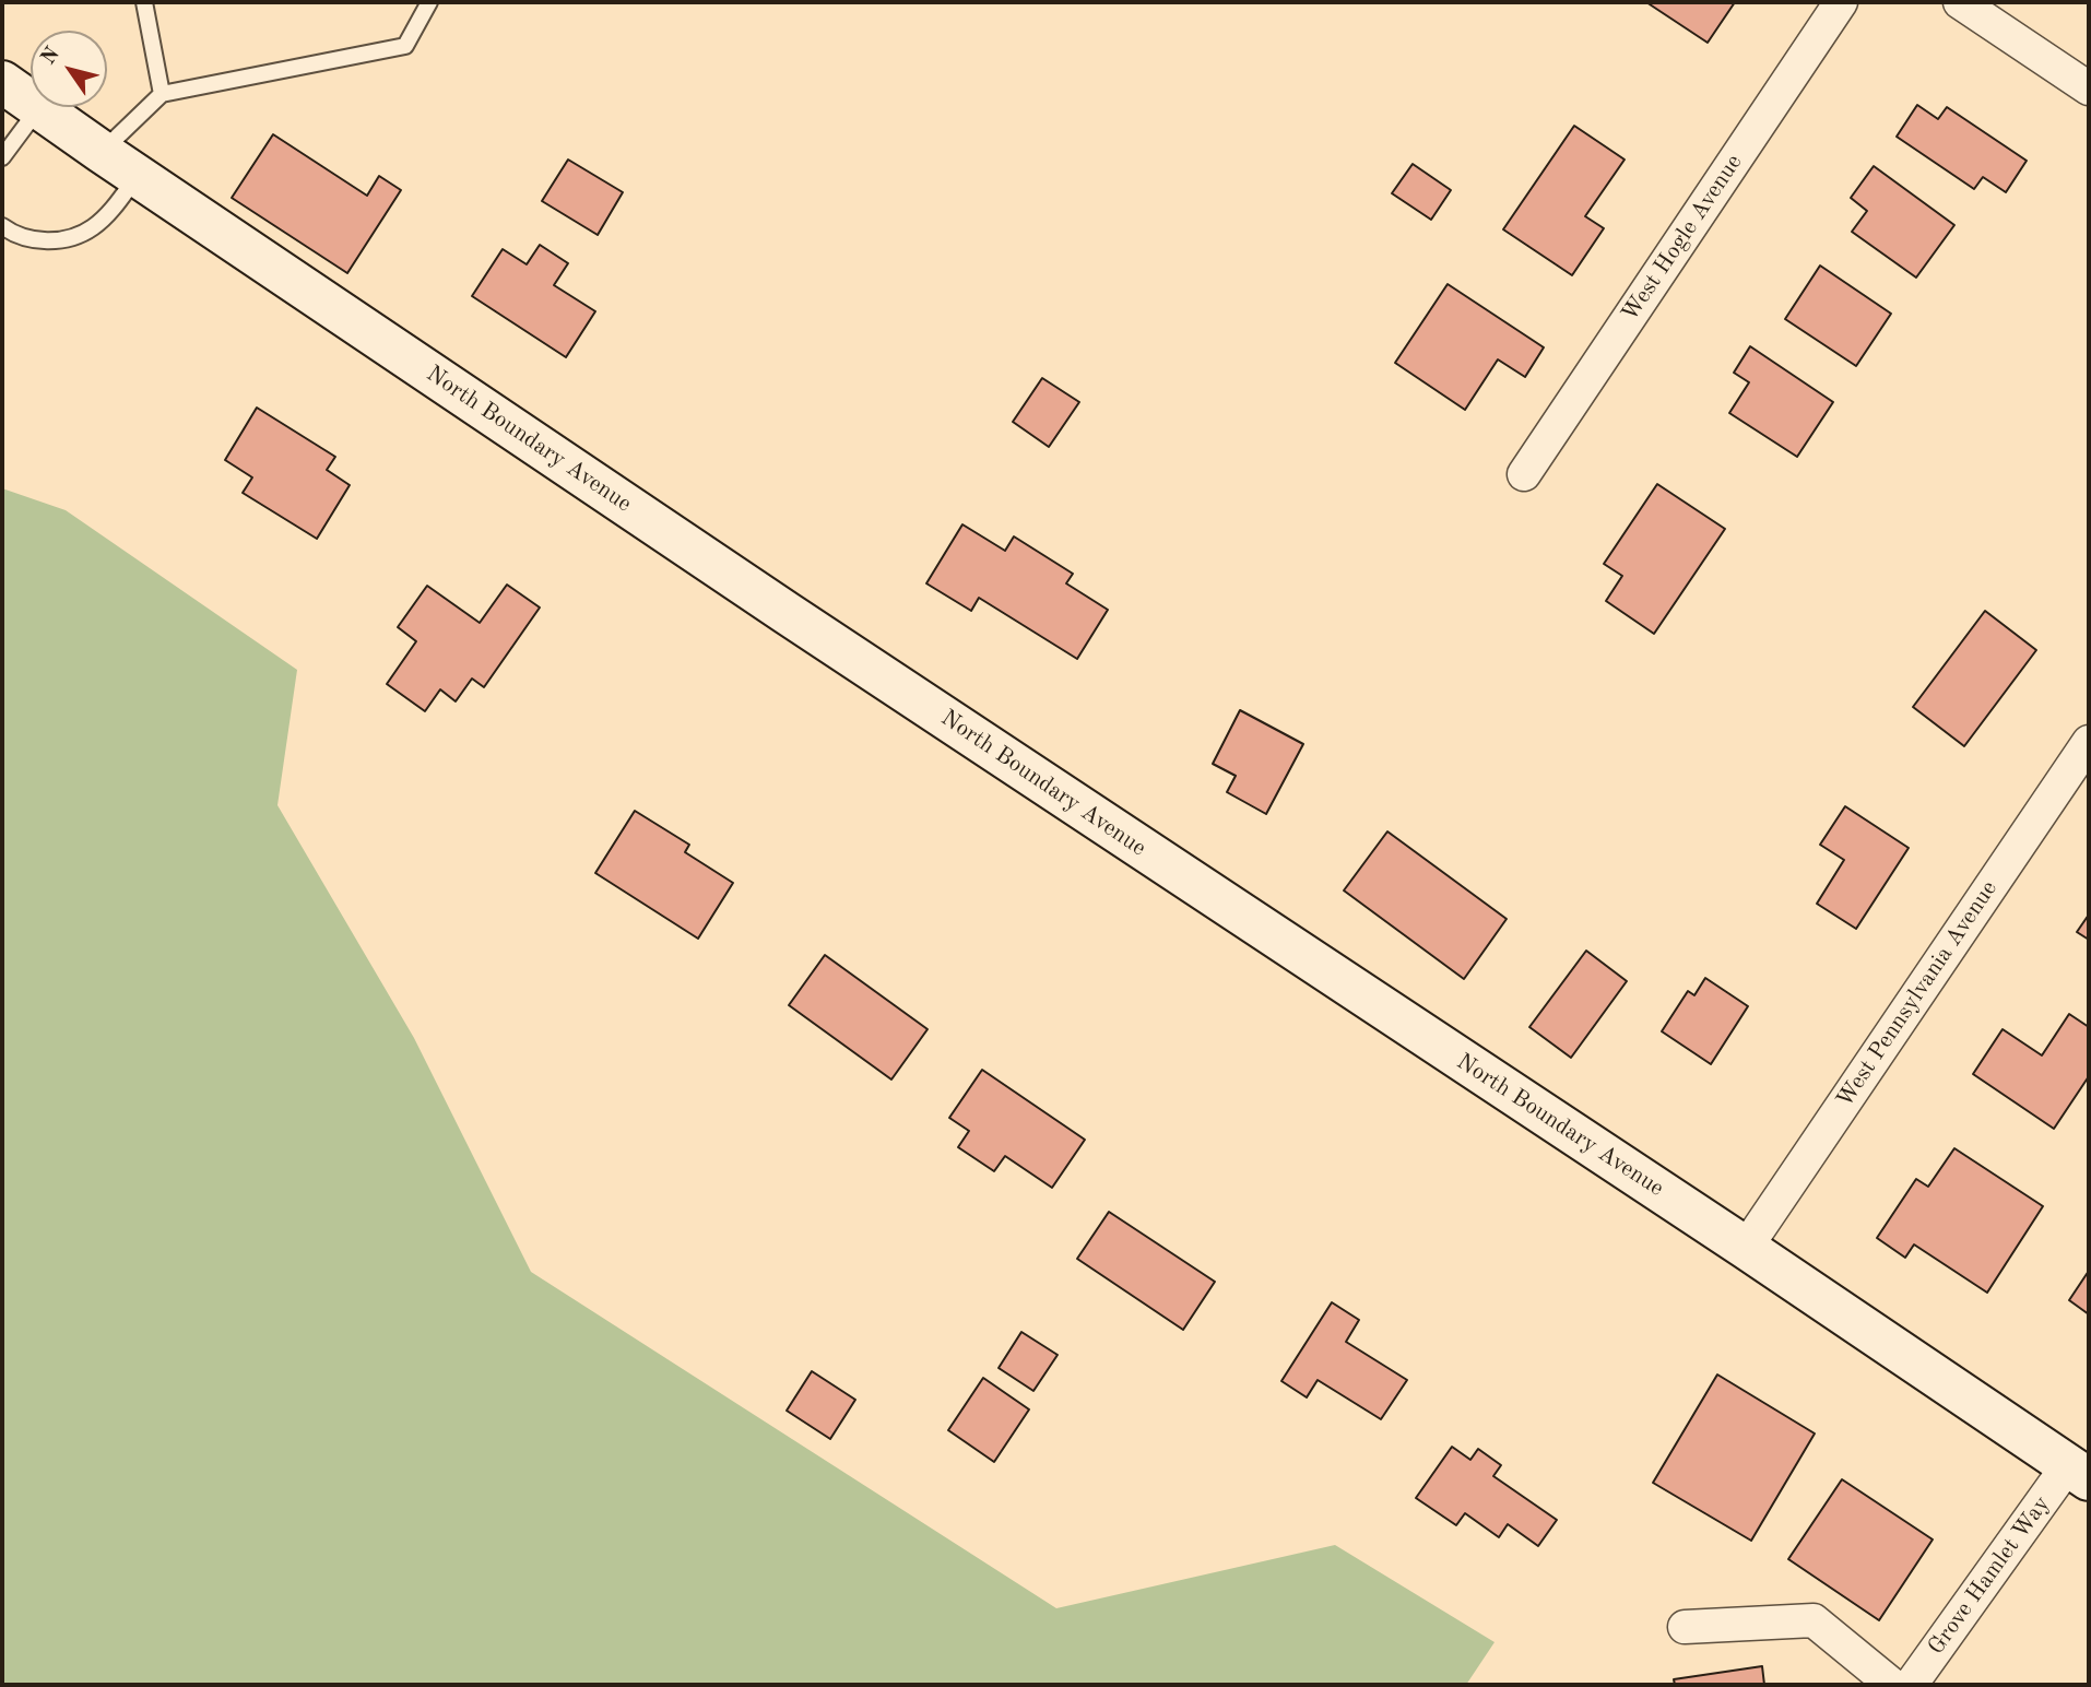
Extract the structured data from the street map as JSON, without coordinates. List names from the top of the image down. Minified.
{"streets":{"street":["West Hogle Avenue","North Boundary Avenue","West Pennsylvania Avenue","Grove Hamlet Way"]},"crossings":[["North Boundary Avenue","West Pennsylvania Avenue"],["North Boundary Avenue","Grove Hamlet Way"]],"north":"top left"}
